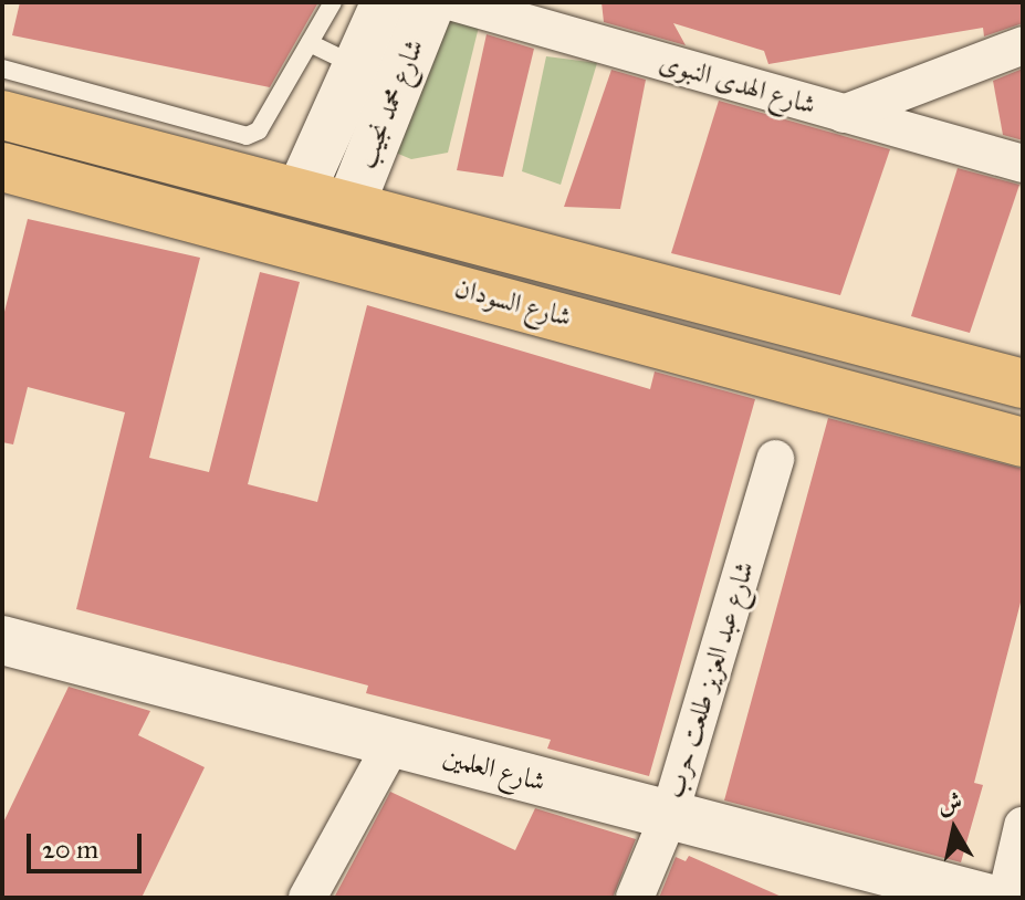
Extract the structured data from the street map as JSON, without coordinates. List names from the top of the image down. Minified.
{"streets":{"main road":["شارع السودان"],"street":["شارع الهدى النبوى","شارع محمد نجيب","شارع عبد العزيز طلعت حرب","شارع العلمين"]},"crossings":[["شارع الهدى النبوى","شارع محمد نجيب"],["شارع محمد نجيب","شارع السودان"],["شارع عبد العزيز طلعت حرب","شارع العلمين"]],"scale_bar":"20 m","north":"top"}
